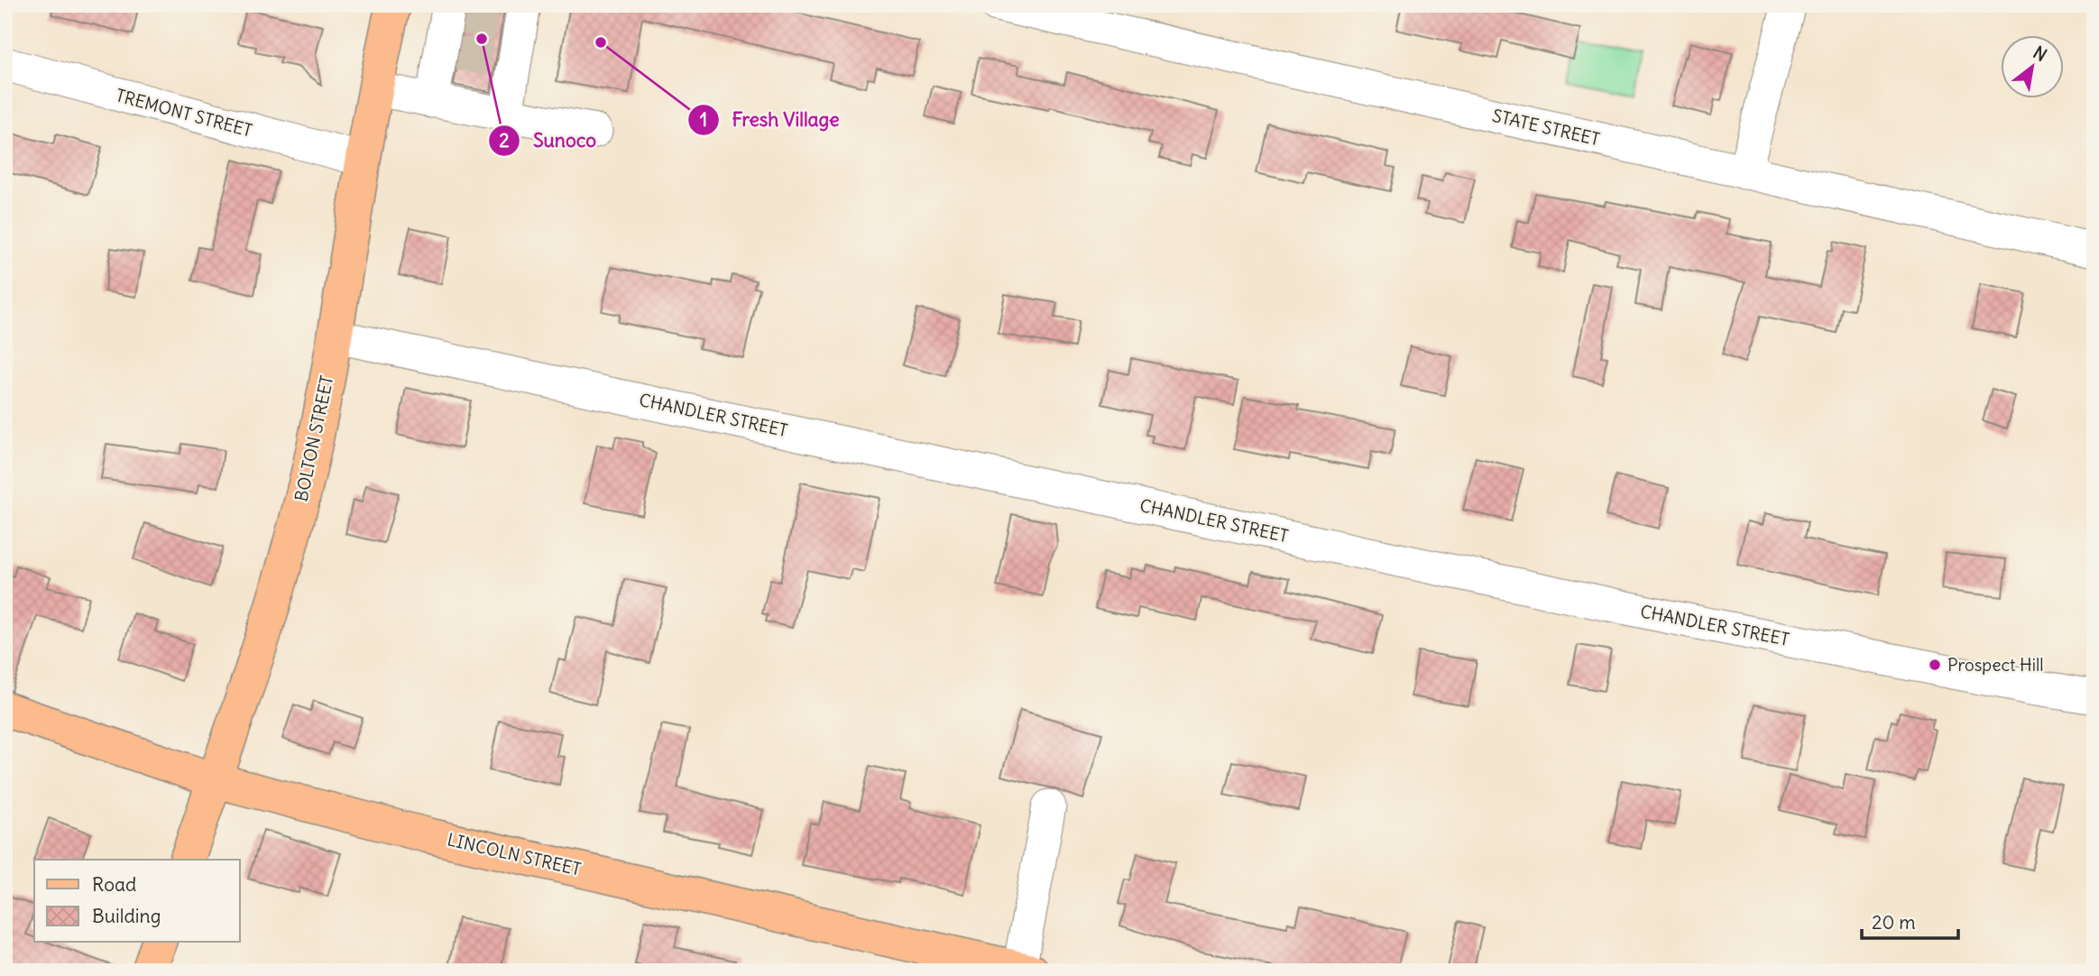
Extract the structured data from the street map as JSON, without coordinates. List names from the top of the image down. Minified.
{"streets":{"main road":["BOLTON STREET","LINCOLN STREET"],"street":["TREMONT STREET","STATE STREET","CHANDLER STREET"]},"crossings":[["TREMONT STREET","BOLTON STREET"],["CHANDLER STREET","BOLTON STREET"],["BOLTON STREET","LINCOLN STREET"]],"places":["Sunoco","Fresh Village","Prospect Hill"],"legend":["Road","Building"],"scale_bar":"20 m","north":"top right"}
